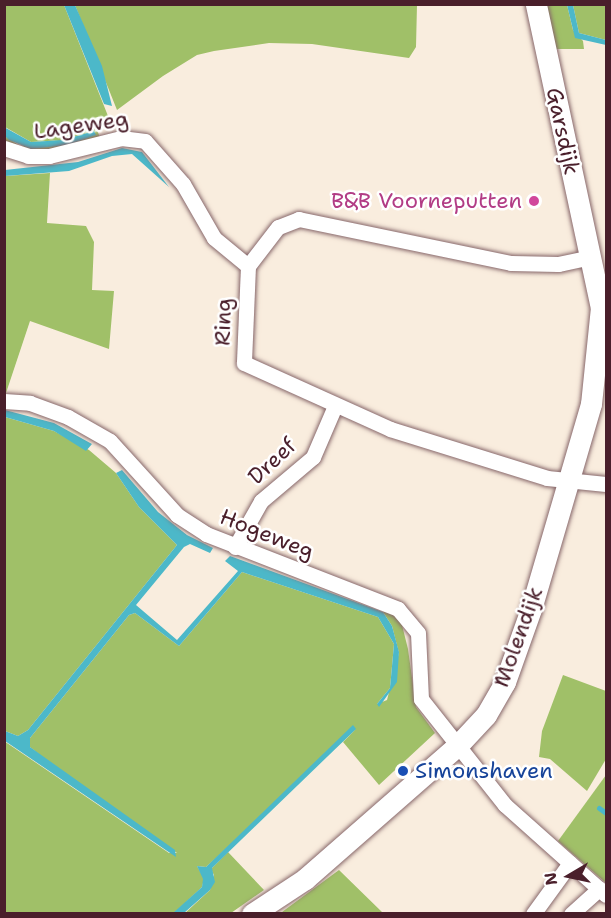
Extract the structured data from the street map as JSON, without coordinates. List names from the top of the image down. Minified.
{"streets":{"main road":["Garsdijk","Molendijk"],"street":["Lageweg","Ring","Dreef","Hogeweg"]},"crossings":[["Lageweg","Ring"],["Garsdijk","Molendijk"],["Ring","Dreef"],["Ring","Molendijk"],["Dreef","Hogeweg"],["Hogeweg","Molendijk"]],"places":["B&B Voorneputten","Simonshaven"],"north":"left"}
